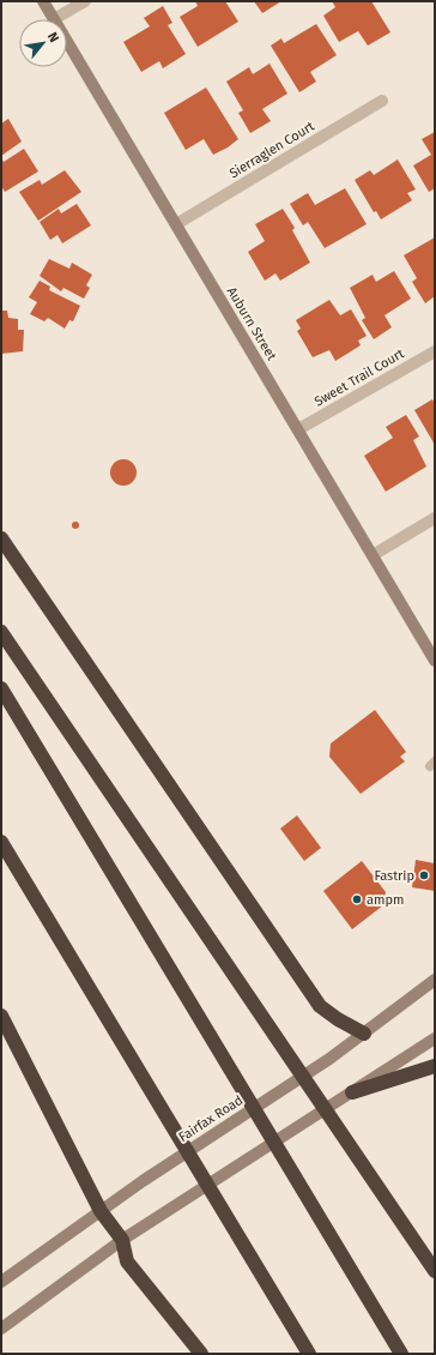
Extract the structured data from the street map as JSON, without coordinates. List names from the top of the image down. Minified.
{"streets":{"main road":["Auburn Street","Fairfax Road"],"street":["Sierraglen Court","Sweet Trail Court"]},"crossings":[["Sierraglen Court","Auburn Street"],["Auburn Street","Sweet Trail Court"]],"places":["Fastrip","ampm"],"north":"top right"}
